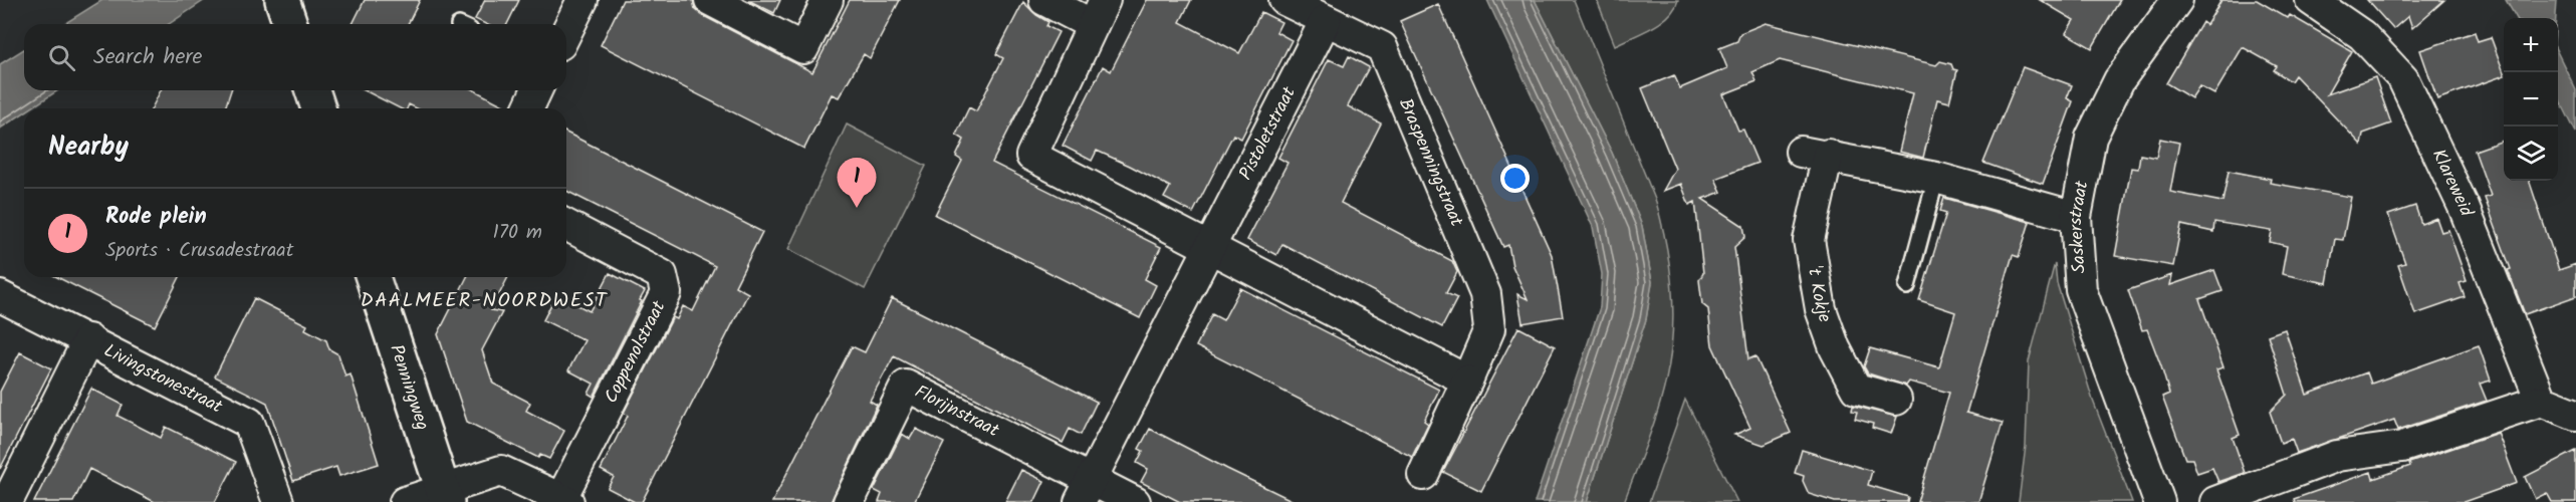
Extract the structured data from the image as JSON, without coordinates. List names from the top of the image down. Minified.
{"streets":{"street":["Pistoletstraat","Braspenningstraat","Klareweid","Saskerstraat","'t Kokje","Coppenolstraat","Livingstonestraat","Penningweg","Florijnstraat"]},"crossings":[["Pistoletstraat","Braspenningstraat"],["Saskerstraat","'t Kokje"]],"districts":["DAALMEER-NOORDWEST"],"page":{"map_buttons":["+","−"],"search":"Search here","heading":"Nearby","pins":"1","list":[{"mark":"1","name":"Rode plein","note":"Sports · Crusadestraat","value":"170 m"}]}}
